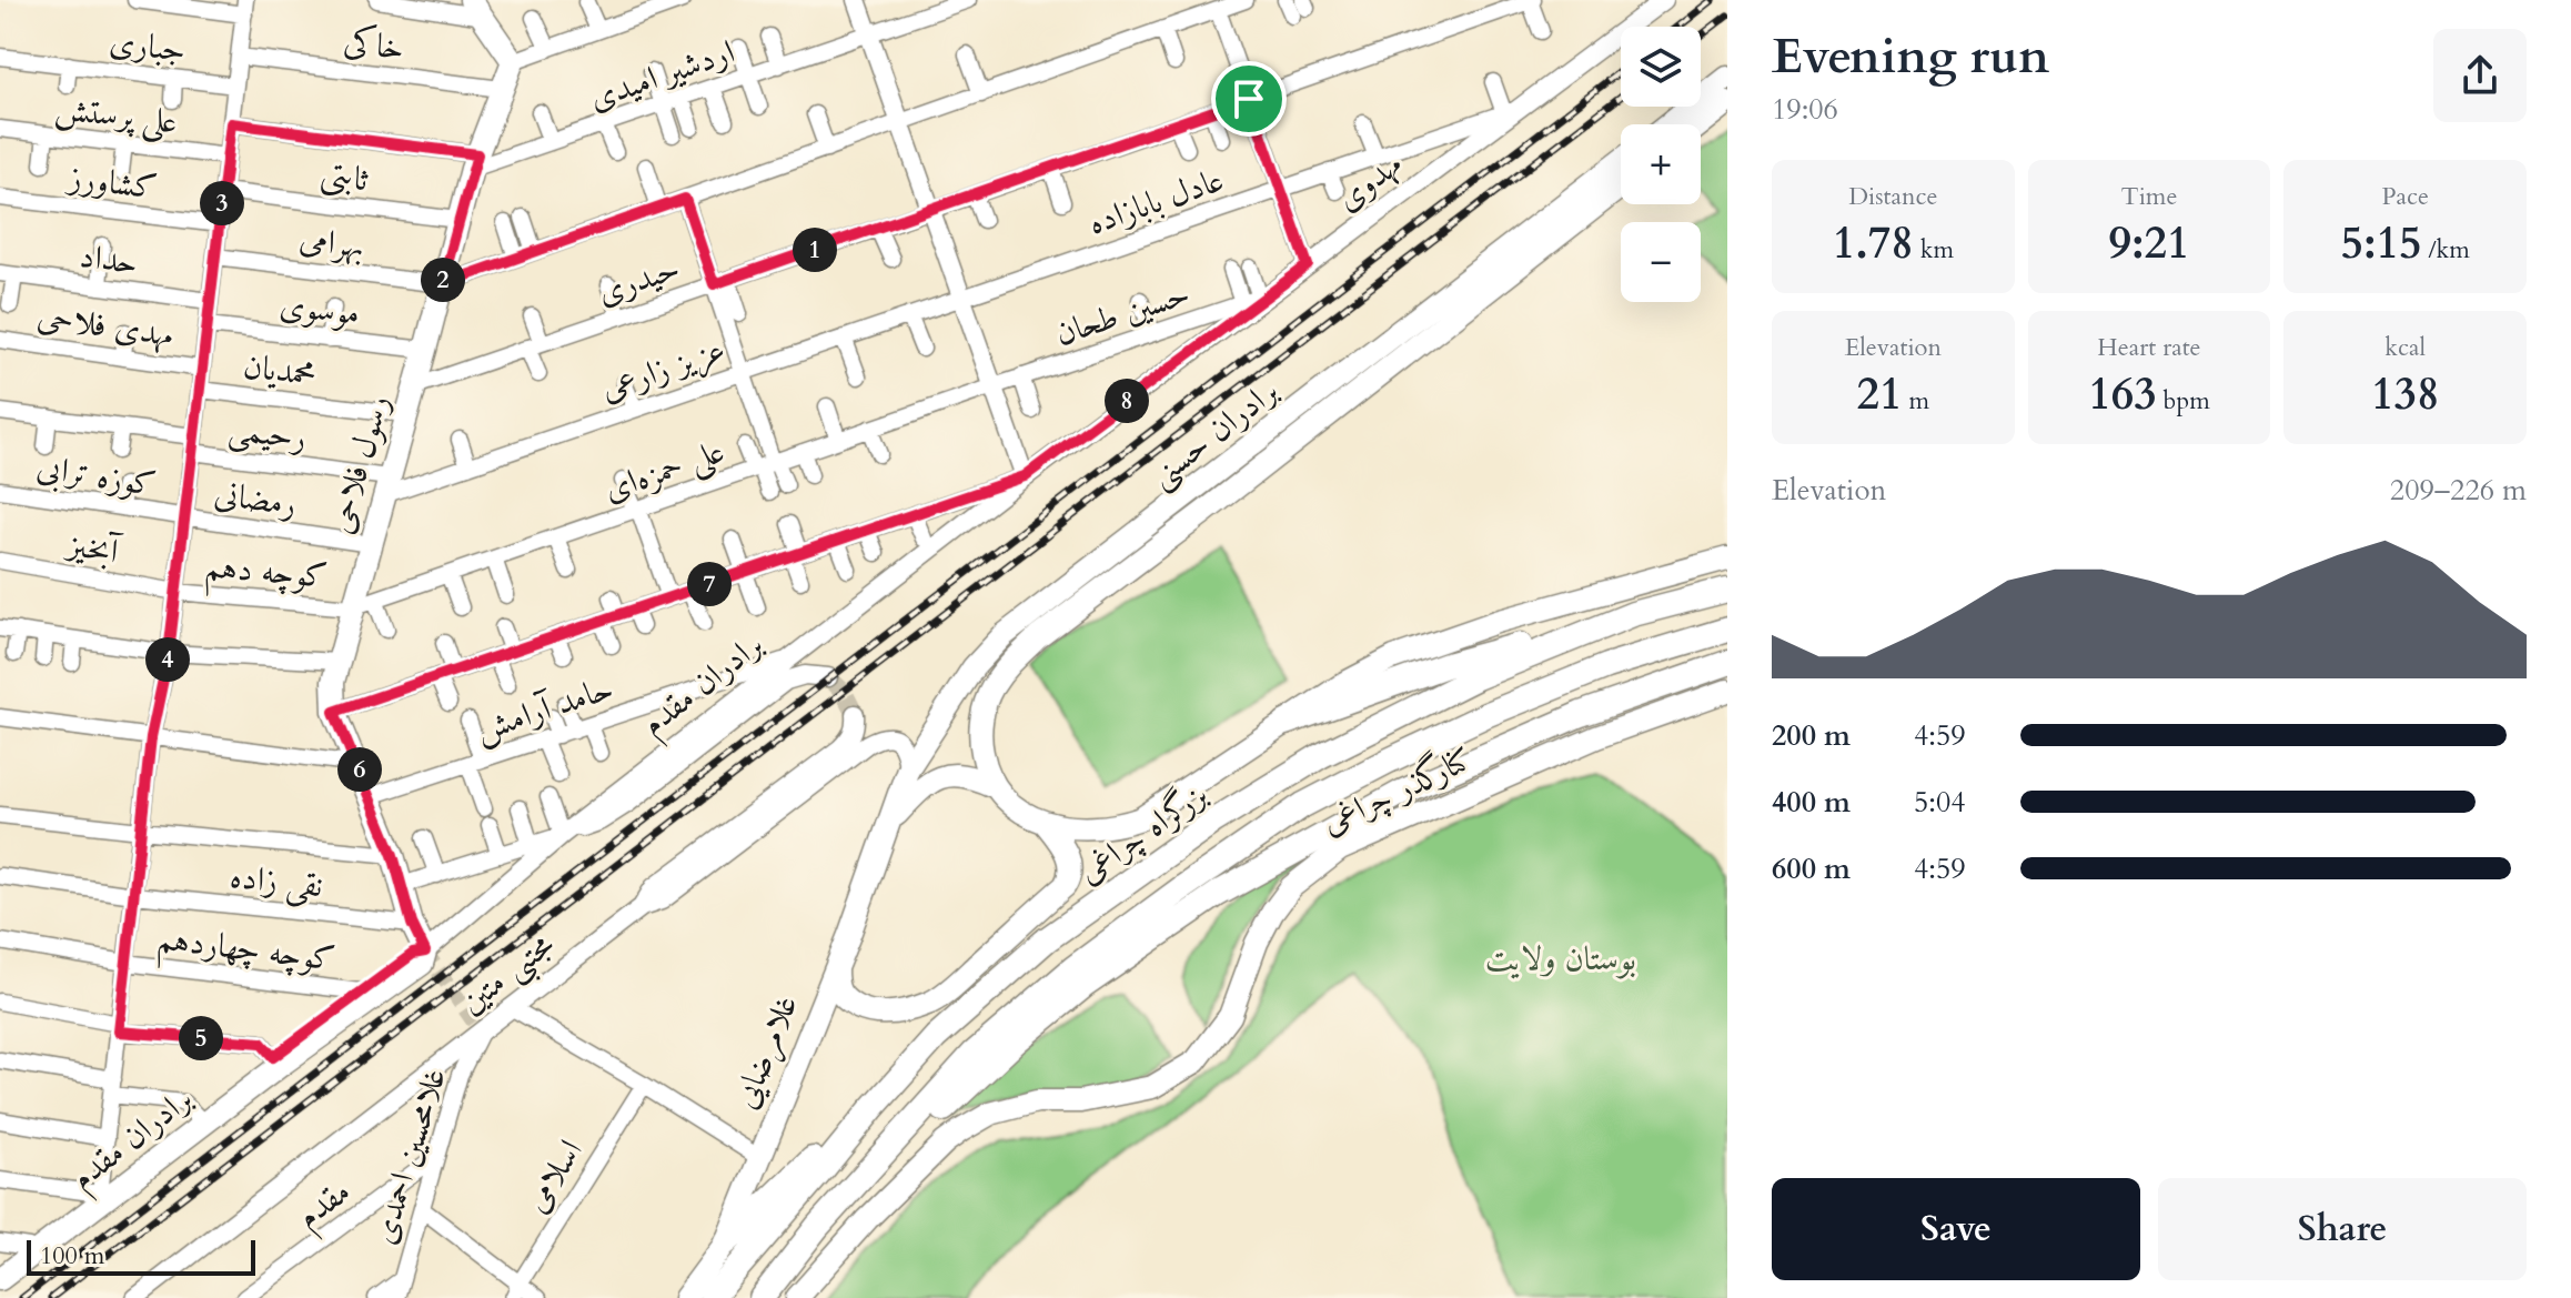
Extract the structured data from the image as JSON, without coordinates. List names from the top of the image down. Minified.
{"streets":{"highway":["بزرگراه چراغی"],"main road":["برادران حسنی","رسول فلاحی","برادران مقدم","کنارگذر چراغی","غلامرضایی"],"street":["خاکی","جباری","اردشیر امیدی","علی پرستش","ثابتی","مهدوی","کشاورز","عادل بابازاده","بهرامی","حداد","حیدری","موسوی","حسین طحان","مهدی فلاحی","عزیز زارعی","محمدیان","رحیمی","علی حمزه‌ای","کوزه ترابی","رمضانی","آبخیز","کوچه دهم","حامد آرامش","نقی زاده","کوچه چهاردهم","مجتبی متین","غلامحسین احمدی","اسلامی","مقدم"]},"crossings":[["خاکی","رسول فلاحی"],["اردشیر امیدی","رسول فلاحی"],["ثابتی","رسول فلاحی"],["مهدوی","عادل بابازاده"],["مهدوی","حسین طحان"],["مهدوی","برادران مقدم"],["عادل بابازاده","عزیز زارعی"],["بهرامی","رسول فلاحی"],["حیدری","رسول فلاحی"],["موسوی","رسول فلاحی"],["حسین طحان","علی حمزه‌ای"],["عزیز زارعی","رحیمی"],["عزیز زارعی","رسول فلاحی"],["محمدیان","رسول فلاحی"],["رحیمی","رسول فلاحی"],["برادران حسنی","مجتبی متین"],["برادران حسنی","غلامرضایی"],["رسول فلاحی","علی حمزه‌ای"],["رسول فلاحی","رمضانی"],["رسول فلاحی","کوچه دهم"],["رسول فلاحی","برادران مقدم"],["رسول فلاحی","حامد آرامش"],["رسول فلاحی","نقی زاده"],["علی حمزه‌ای","کوچه دهم"],["کوزه ترابی","رمضانی"],["آبخیز","کوچه دهم"],["برادران مقدم","حامد آرامش"],["برادران مقدم","کوچه چهاردهم"],["مجتبی متین","غلامحسین احمدی"],["غلامحسین احمدی","مقدم"]],"parks":["بوستان ولایت"],"scale_bar":"100 m","page":{"heading":["Evening run","19:06"],"map_buttons":["+","−"],"stats":[["Distance","1.78 km"],["Time","9:21"],["Pace","5:15 /km"],["Elevation","21 m"],["Heart rate","163 bpm"],["kcal","138"]],"pins":["3","1","2","8","7","4","6","5"],"chart":["Elevation","209–226 m"],"list":[{"name":"200 m","note":"4:59"},{"name":"400 m","note":"5:04"},{"name":"600 m","note":"4:59"}],"buttons":["Save","Share"],"scale":"100 m"}}
